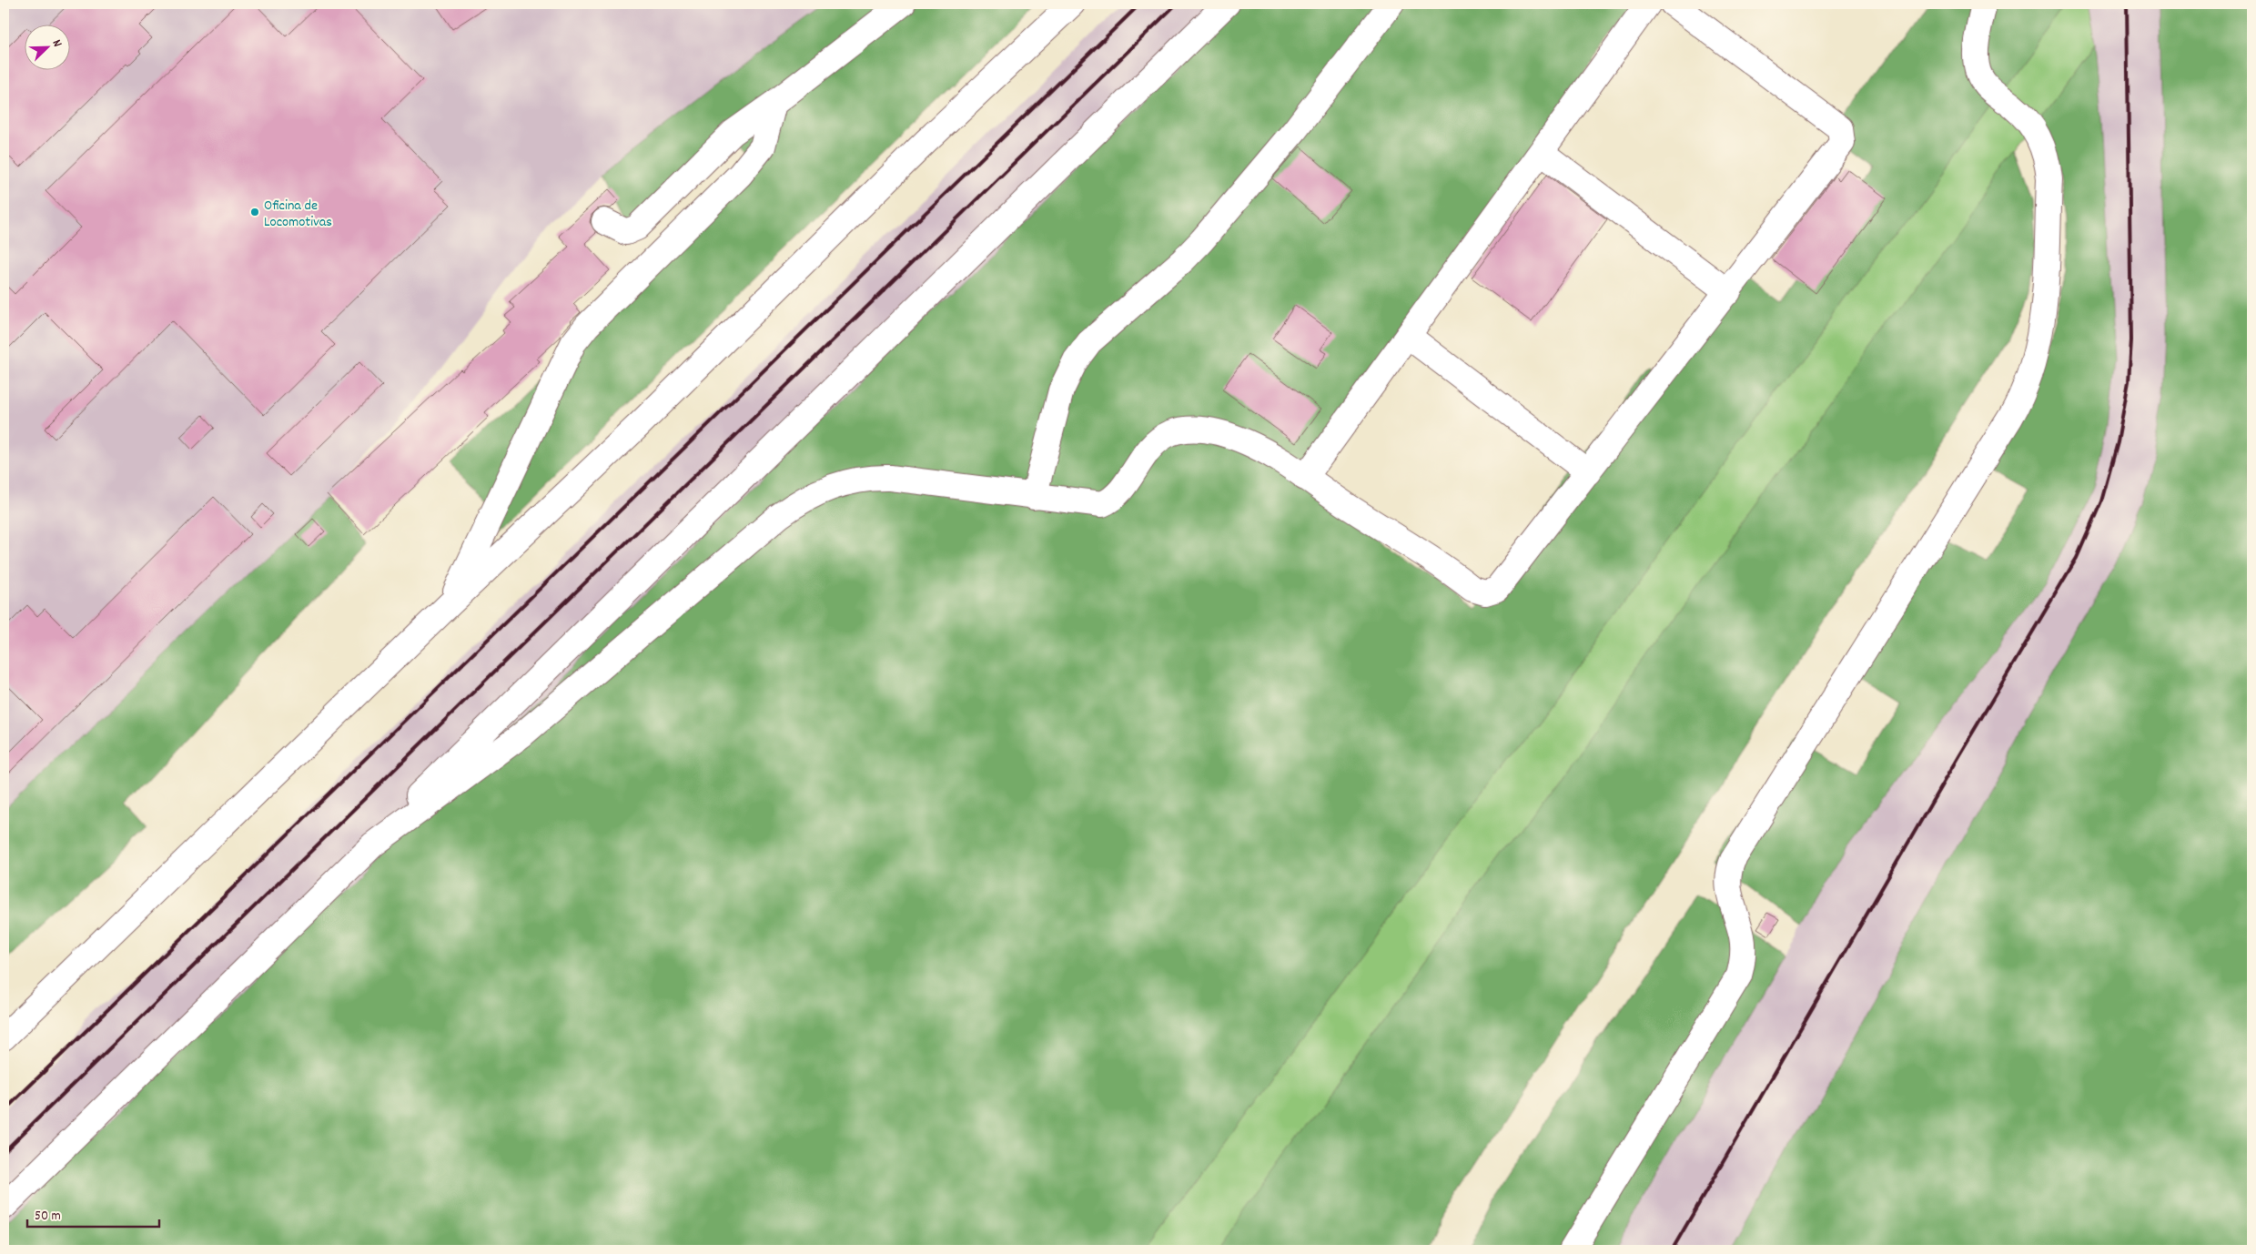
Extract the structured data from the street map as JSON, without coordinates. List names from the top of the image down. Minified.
{"places":["Oficina de Locomotivas"],"scale_bar":"50 m","north":"top right"}
